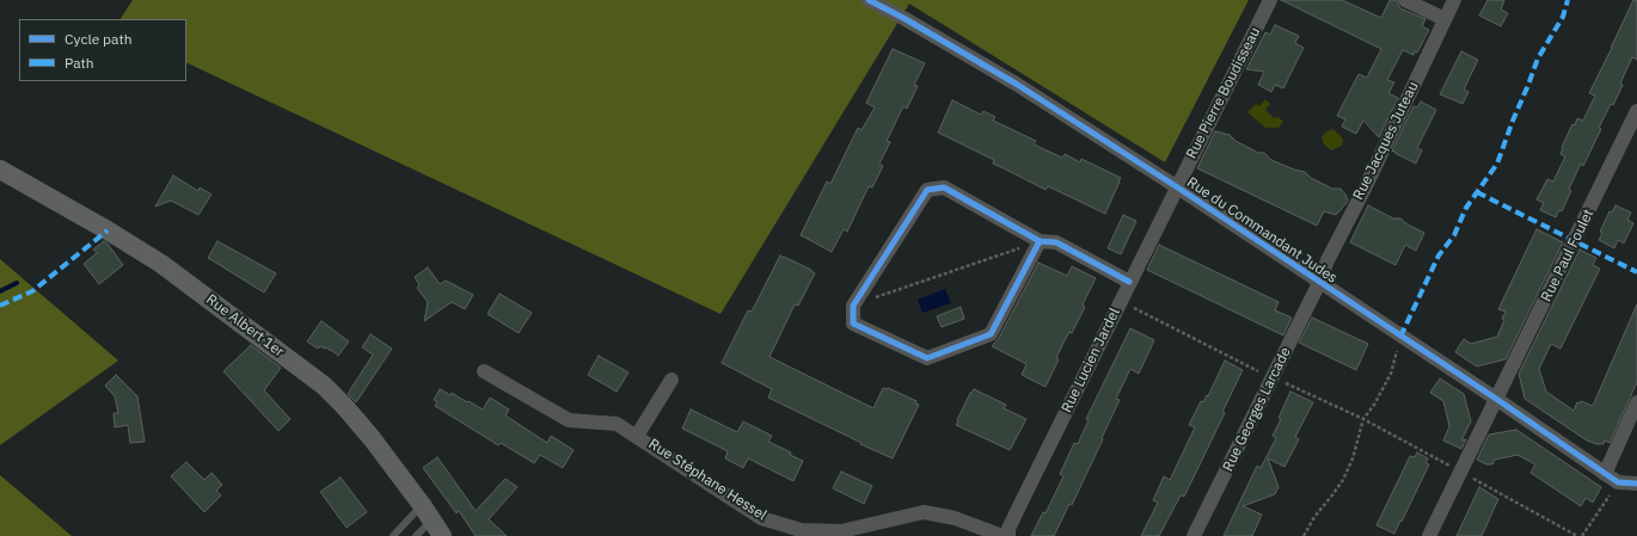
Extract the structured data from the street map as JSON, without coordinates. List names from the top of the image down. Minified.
{"streets":{"street":["Rue Pierre Boudisseau","Rue Jacques Juteau","Rue du Commandant Judes","Rue Paul Foulet","Rue Albert 1er","Rue Lucien Jardel","Rue Georges Larcade","Rue Stéphane Hessel"]},"crossings":[["Rue Pierre Boudisseau","Rue du Commandant Judes"],["Rue Pierre Boudisseau","Rue Lucien Jardel"],["Rue Jacques Juteau","Rue du Commandant Judes"],["Rue Jacques Juteau","Rue Georges Larcade"],["Rue du Commandant Judes","Rue Paul Foulet"],["Rue du Commandant Judes","Rue Lucien Jardel"],["Rue du Commandant Judes","Rue Georges Larcade"]],"legend":["Cycle path","Path"]}
